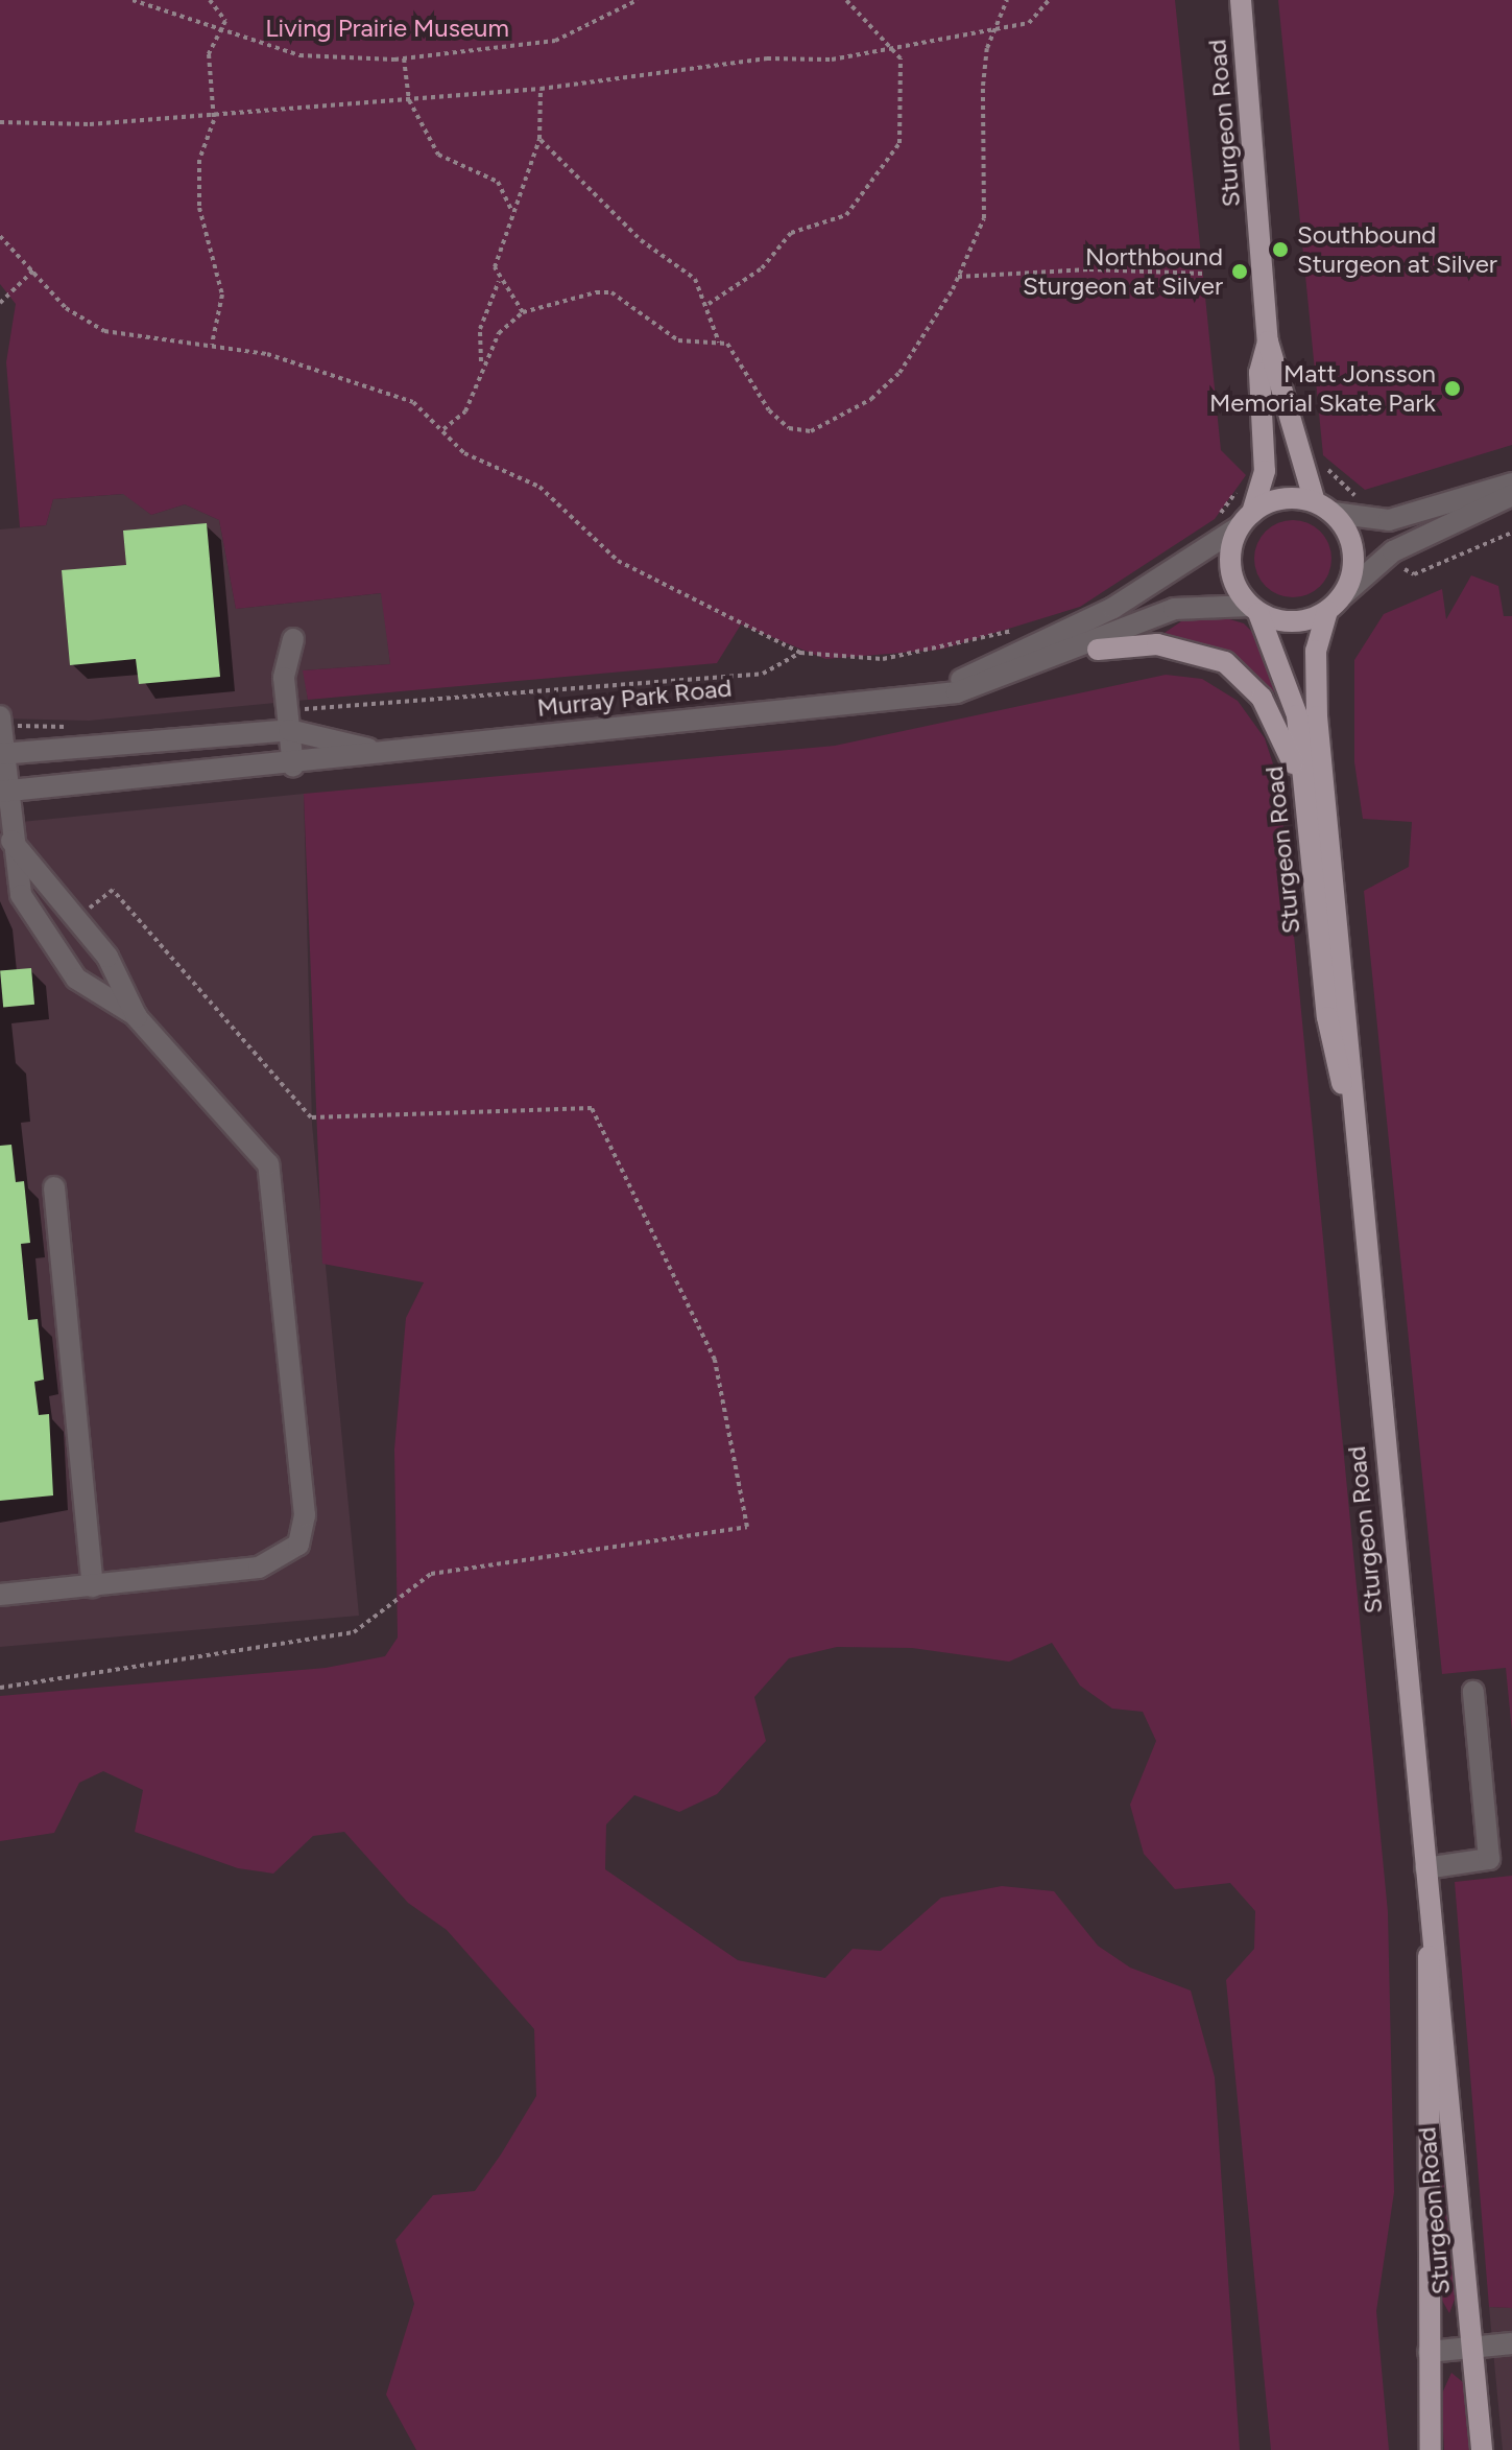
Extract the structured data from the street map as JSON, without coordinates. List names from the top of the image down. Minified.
{"streets":{"main road":["Sturgeon Road"],"street":["Murray Park Road"]},"crossings":[["Sturgeon Road","Murray Park Road"]],"parks":["Living Prairie Museum"],"places":["Southbound Sturgeon at Silver","Northbound Sturgeon at Silver","Matt Jonsson Memorial Skate Park"]}
